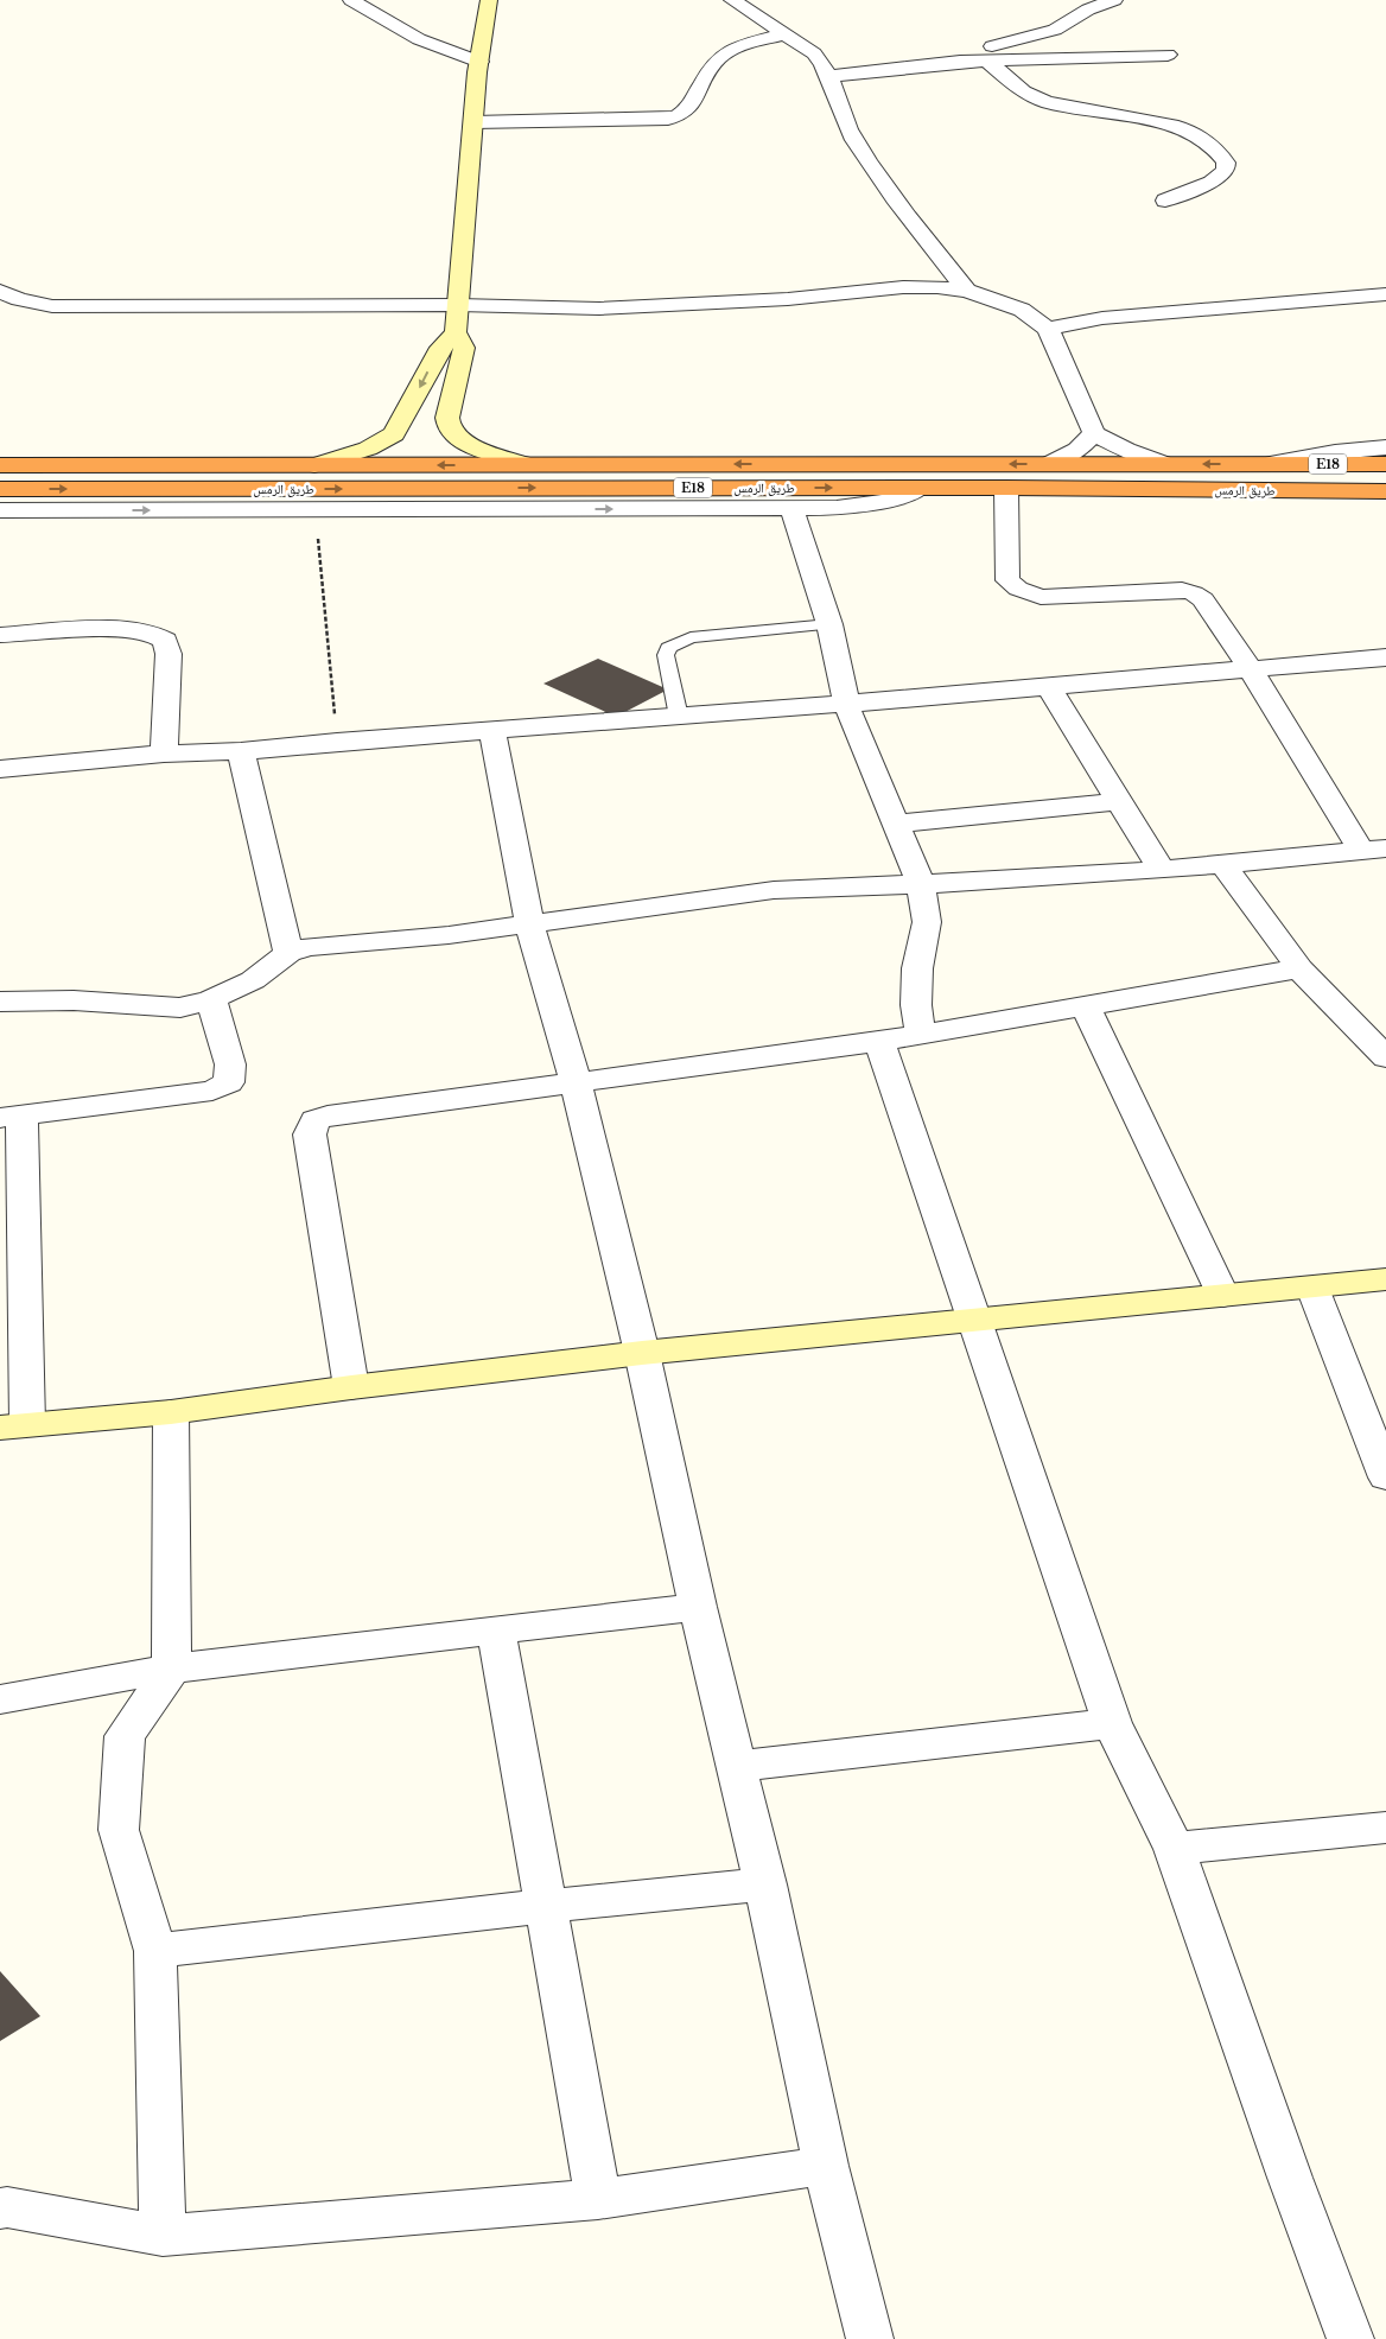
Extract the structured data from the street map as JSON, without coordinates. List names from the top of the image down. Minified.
{"streets":{"highway":["E18","طريق الرمس"]}}
